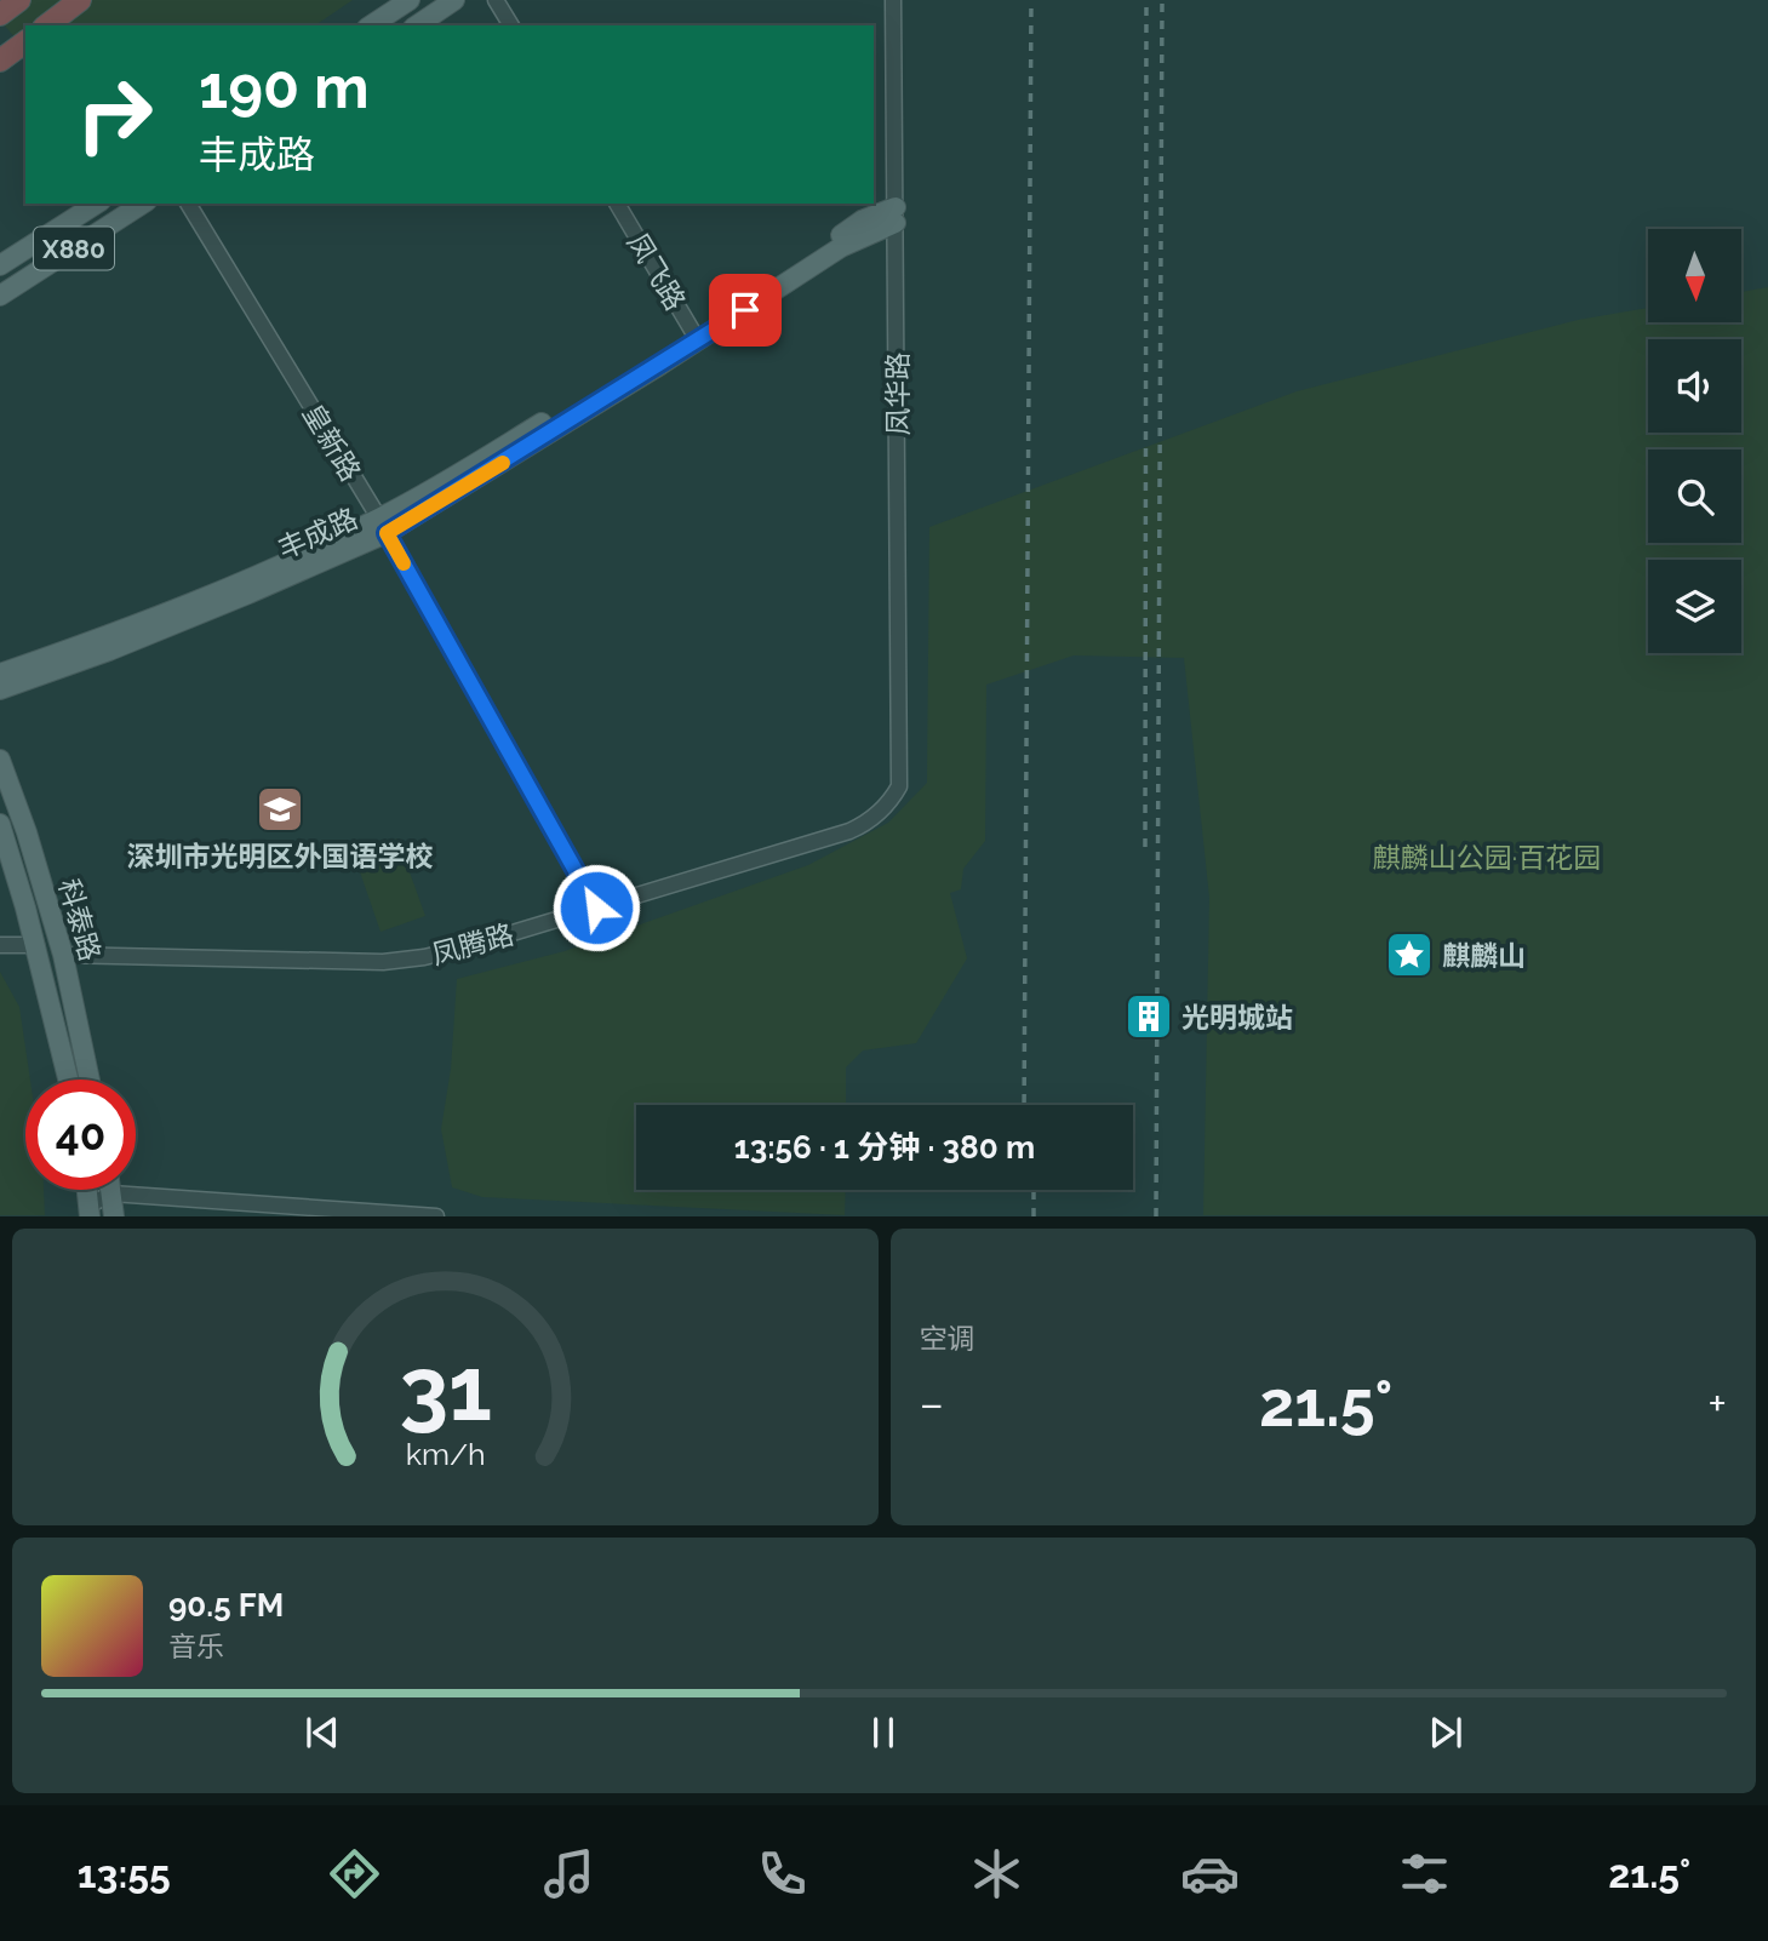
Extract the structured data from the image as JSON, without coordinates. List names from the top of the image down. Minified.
{"streets":{"main road":["X880","丰成路","科泰路"],"street":["凤飞路","凤华路","皇新路","凤腾路"]},"crossings":[["凤飞路","丰成路"],["凤华路","丰成路"],["凤华路","凤腾路"],["皇新路","丰成路"],["皇新路","凤腾路"],["科泰路","凤腾路"]],"parks":["麒麟山公园·百花园"],"places":{"school or university":["深圳市光明区外国语学校"],"place":["麒麟山"],"building":["光明城站"]},"north":"bottom","page":{"turn":["190 m","丰成路"],"limit":"40","trip":"13:56 · 1 分钟 · 380 m","tile":"空调","heat":["−","21.5°","+"],"song":["90.5 FM","音乐"],"tabs":["13:55","21.5°"],"gauge":["31","km/h"]}}
